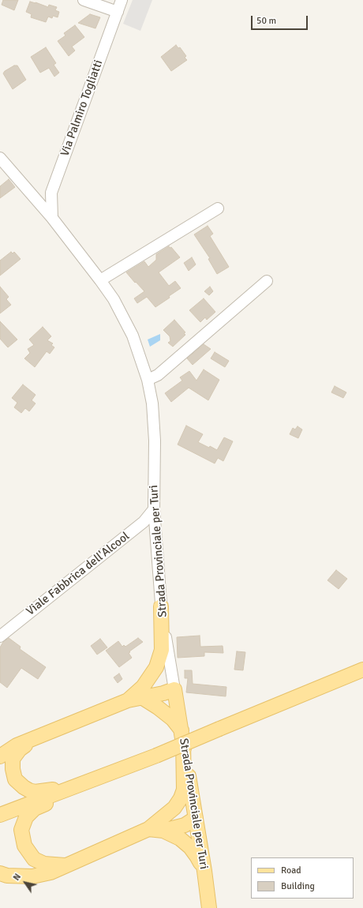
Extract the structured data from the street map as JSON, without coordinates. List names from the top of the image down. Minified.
{"streets":{"main road":["Strada Provinciale per Turi"],"street":["Via Palmiro Togliatti","Viale Fabbrica dell'Alcool"]},"crossings":[["Via Palmiro Togliatti","Strada Provinciale per Turi"],["Strada Provinciale per Turi","Viale Fabbrica dell'Alcool"]],"legend":["Road","Building"],"scale_bar":"50 m","north":"top left"}
